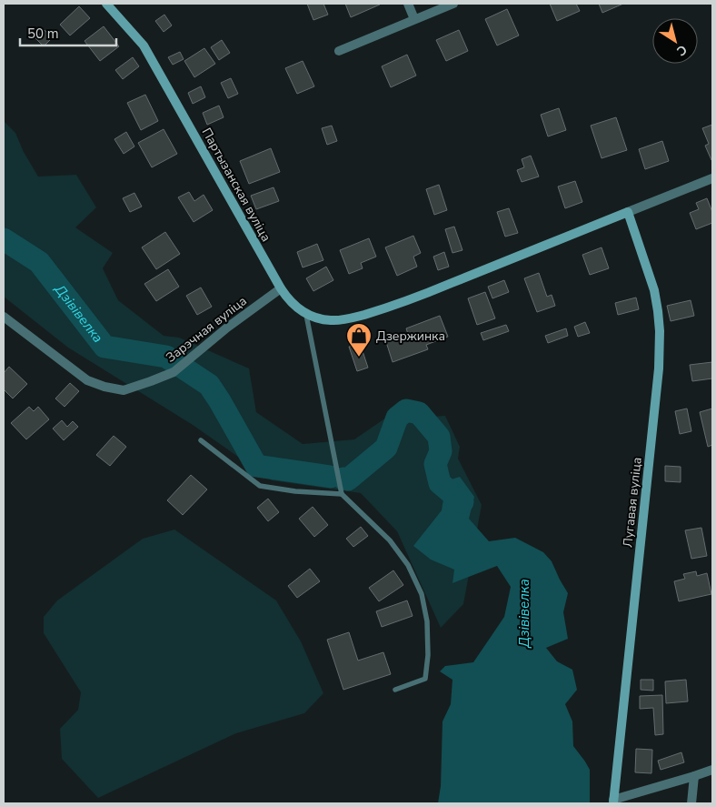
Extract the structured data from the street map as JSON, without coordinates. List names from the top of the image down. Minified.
{"streets":{"street":["Партызанская вуліца","Зарэчная вуліца","Лугавая вуліца"]},"crossings":[["Партызанская вуліца","Зарэчная вуліца"],["Партызанская вуліца","Лугавая вуліца"]],"water":["Дзівівелка"],"places":{"shop":["Дзержинка"]},"scale_bar":"50 m","north":"bottom right"}
